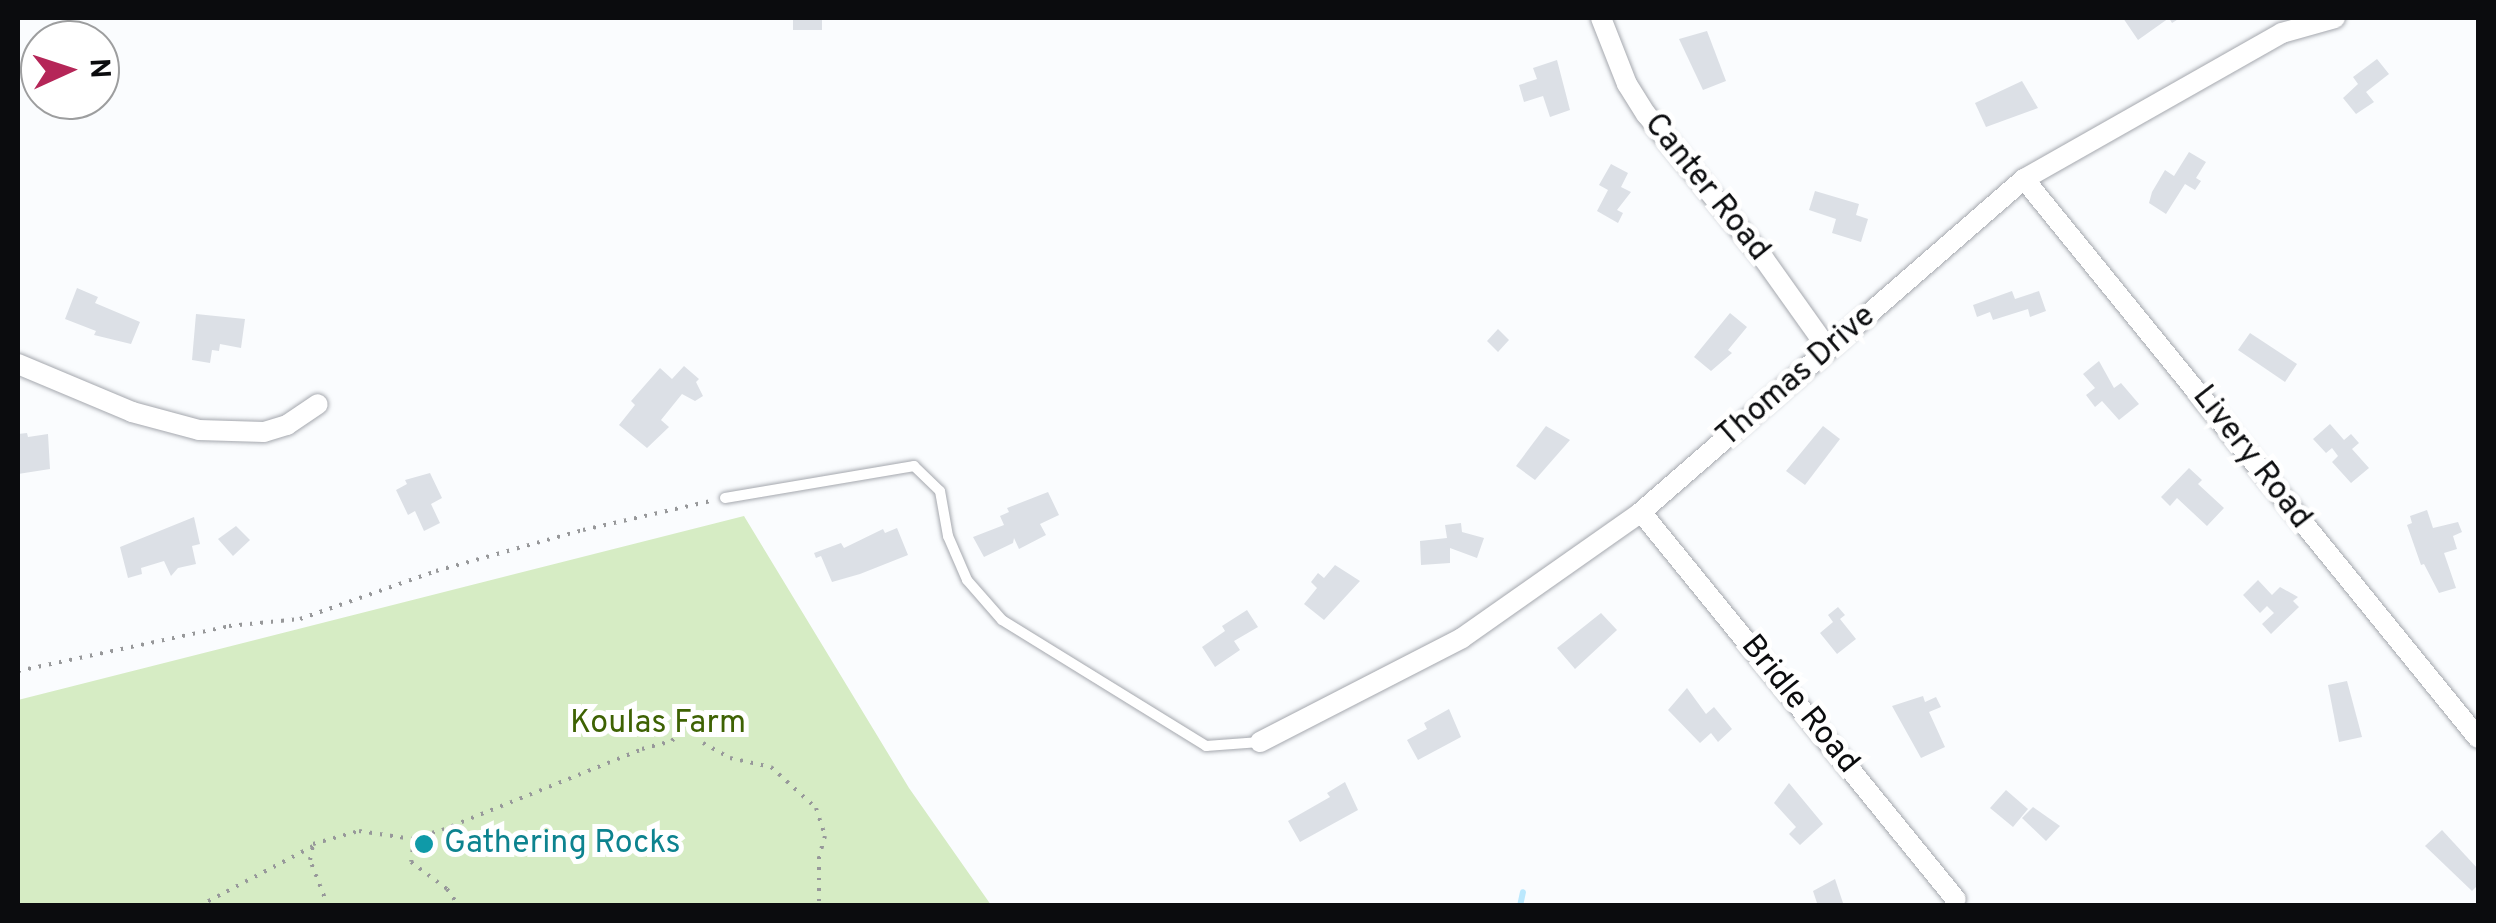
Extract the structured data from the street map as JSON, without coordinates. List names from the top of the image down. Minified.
{"streets":{"street":["Canter Road","Thomas Drive","Livery Road","Bridle Road"]},"crossings":[["Canter Road","Thomas Drive"],["Thomas Drive","Livery Road"],["Thomas Drive","Bridle Road"]],"parks":["Koulas Farm"],"places":["Gathering Rocks"],"north":"right"}
